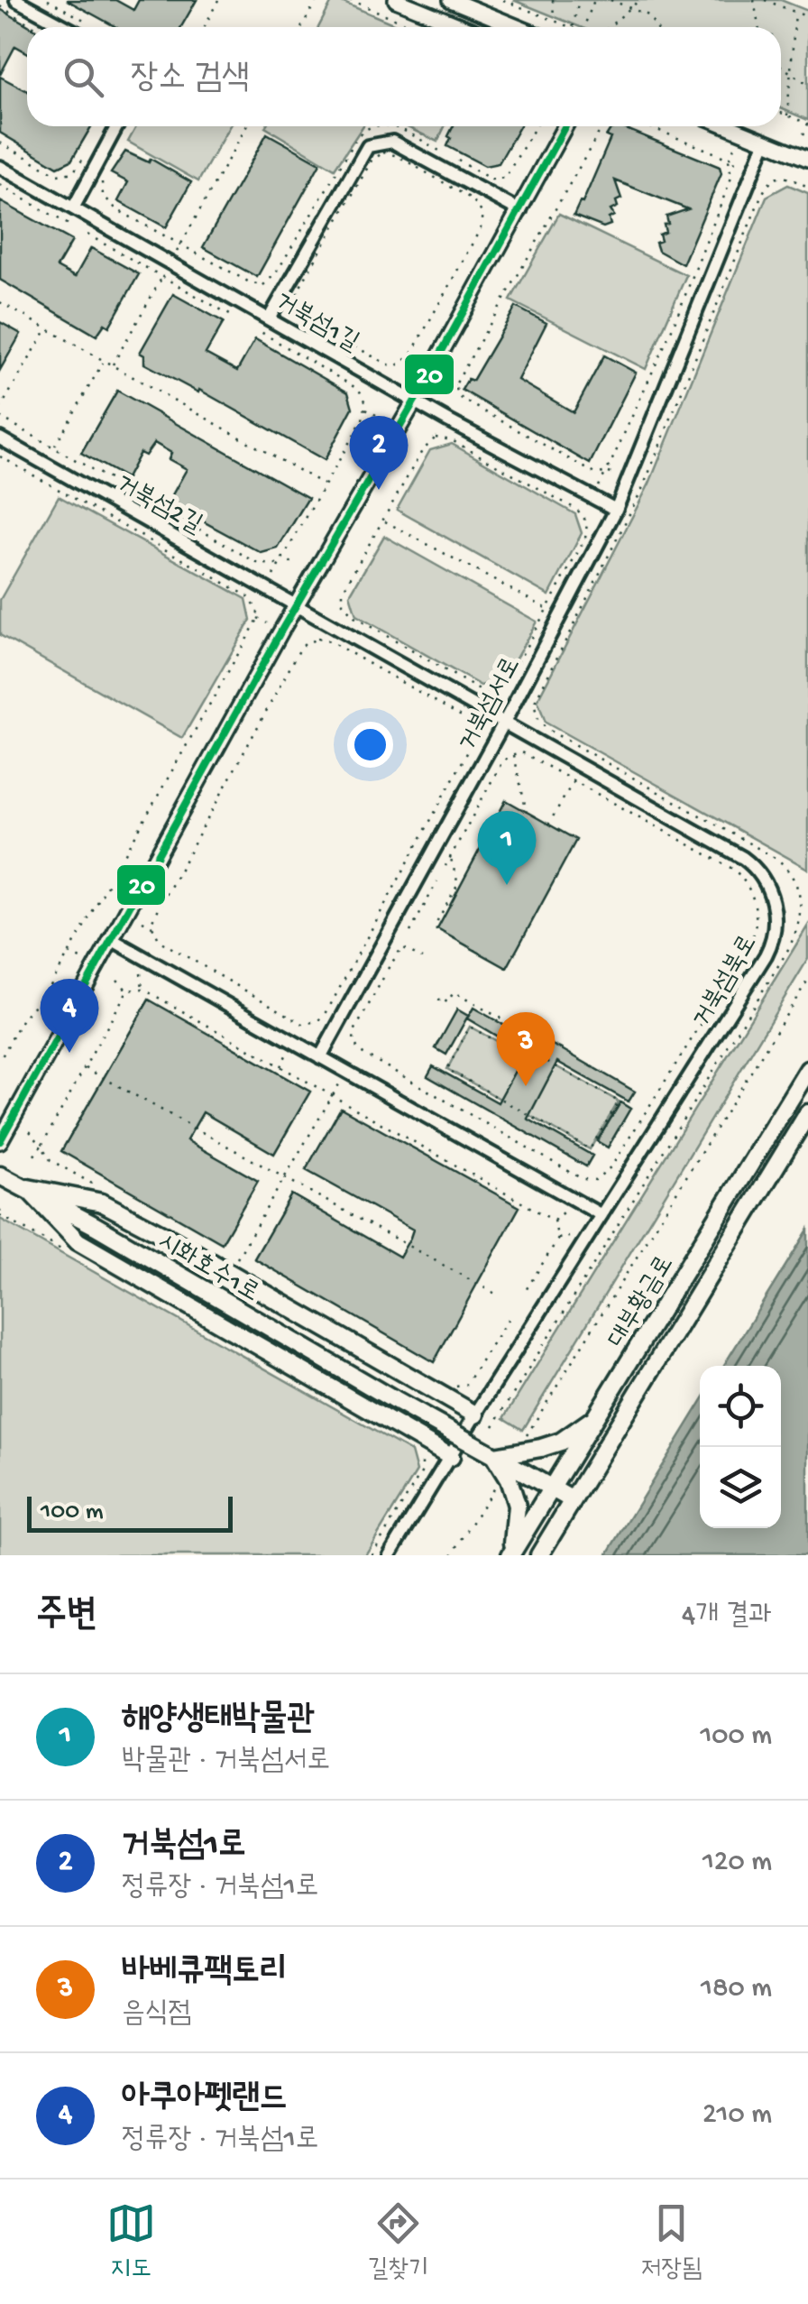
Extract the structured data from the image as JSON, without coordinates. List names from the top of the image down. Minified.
{"streets":{"main road":["시화호수1로","대부황금로"],"street":["거북섬1길","거북섬2길","거북섬서로","거북섬북로"]},"crossings":[["거북섬1길","거북섬서로"],["거북섬2길","거북섬북로"],["거북섬서로","거북섬북로"],["시화호수1로","대부황금로"]],"lines":["transit line 20"],"scale_bar":"100 m","page":{"search":"장소 검색","pins":["2","1","4","3"],"scale":"100 m","heading":["주변","4개 결과"],"list":[{"mark":"1","name":"해양생태박물관","note":"박물관 · 거북섬서로","value":"100 m"},{"mark":"2","name":"거북섬1로","note":"정류장 · 거북섬1로","value":"120 m"},{"mark":"3","name":"바베큐팩토리","note":"음식점","value":"180 m"},{"mark":"4","name":"아쿠아펫랜드","note":"정류장 · 거북섬1로","value":"210 m"}],"nav":["지도","길찾기","저장됨"]}}
